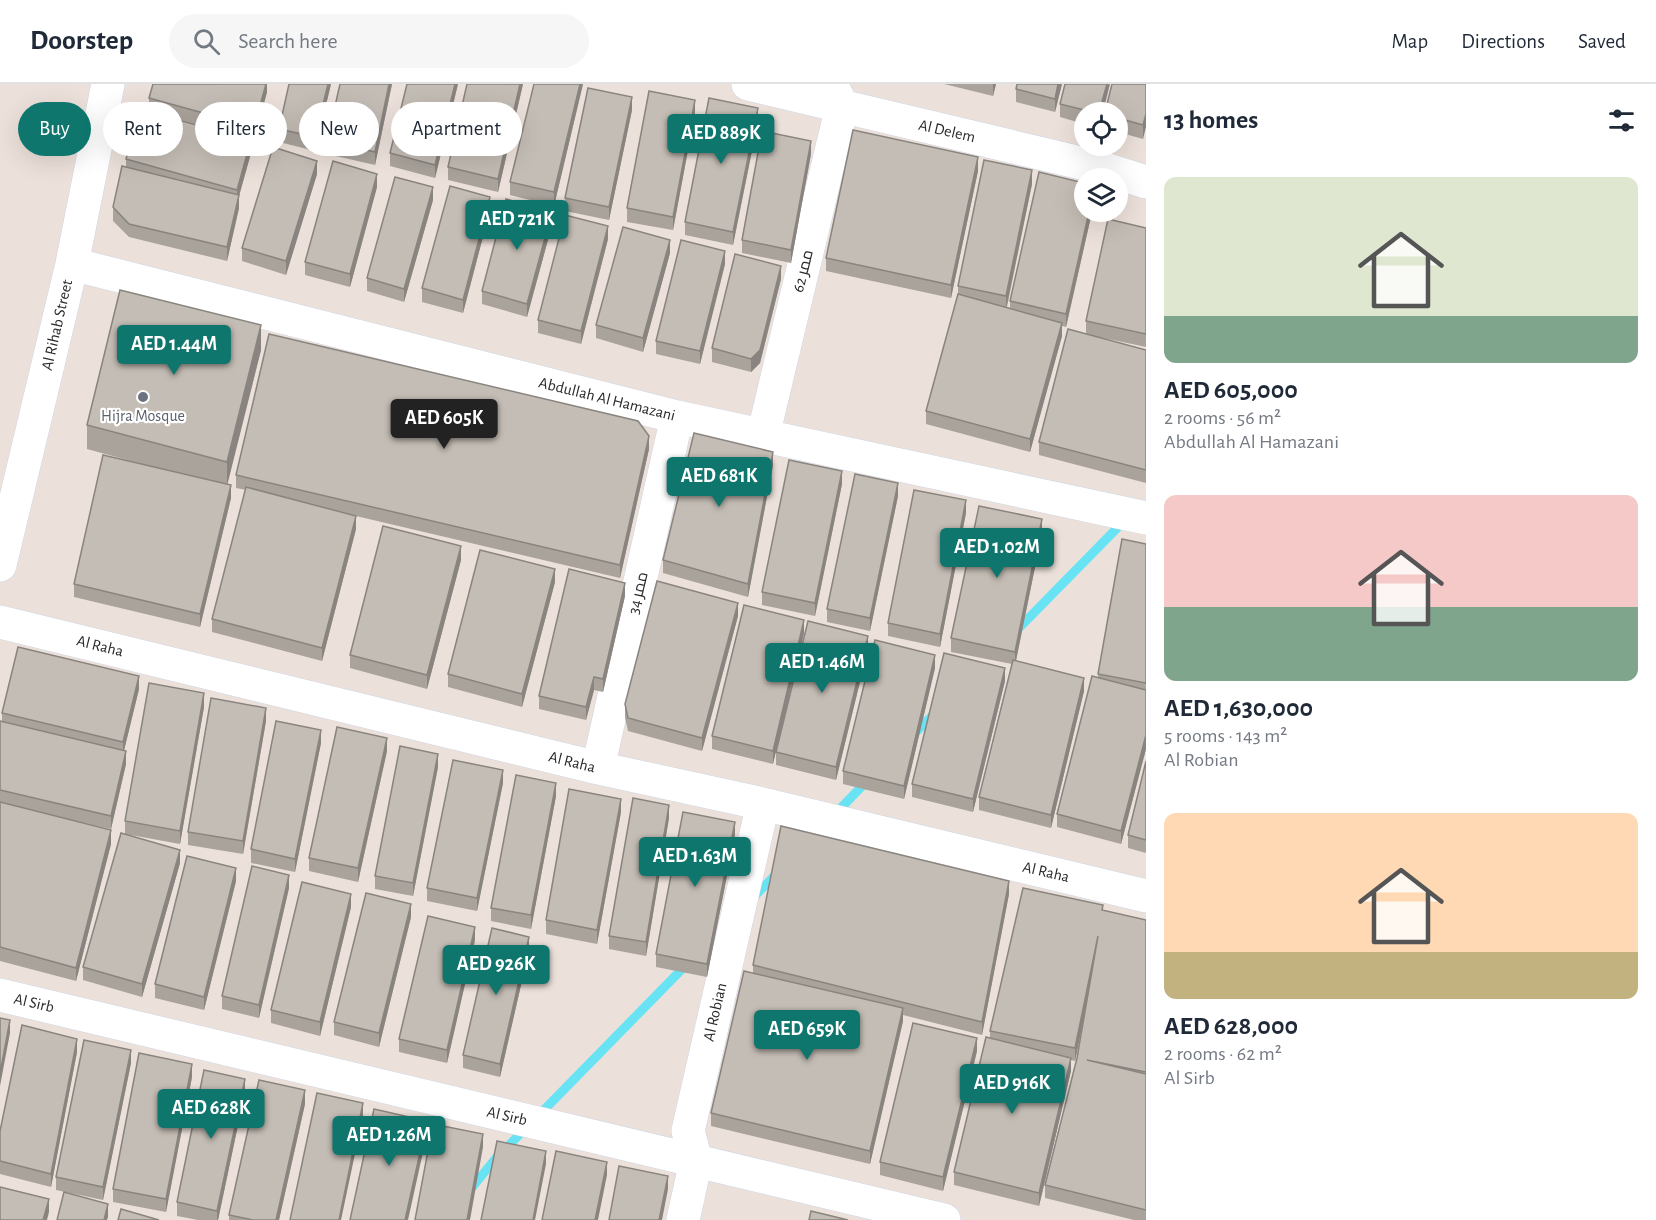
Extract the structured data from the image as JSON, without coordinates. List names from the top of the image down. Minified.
{"streets":{"street":["Al Delem","ممر 62","Al Rihab Street","Abdullah Al Hamazani","ممر 34","Al Raha","Al Sirb","Al Robian"]},"crossings":[["Al Delem","ممر 62"],["ممر 62","Abdullah Al Hamazani"],["Al Rihab Street","Abdullah Al Hamazani"],["Abdullah Al Hamazani","ممر 34"],["ممر 34","Al Raha"],["Al Raha","Al Robian"],["Al Sirb","Al Robian"]],"places":["Hijra Mosque"],"page":{"header":"Doorstep","search":"Search here","nav":["Map","Directions","Saved"],"heading":"13 homes","chip":["Buy","Rent","Filters","New","Apartment"],"price":["AED 889K","AED 721K","AED 1.44M","AED 605K","AED 681K","AED 1.02M","AED 1.46M","AED 1.63M","AED 926K","AED 659K","AED 916K","AED 628K","AED 1.26M"],"list":[{"name":"AED 605,000","note":"2 rooms · 56 m² · Abdullah Al Hamazani"},{"name":"AED 1,630,000","note":"5 rooms · 143 m² · Al Robian"},{"name":"AED 628,000","note":"2 rooms · 62 m² · Al Sirb"}]}}
